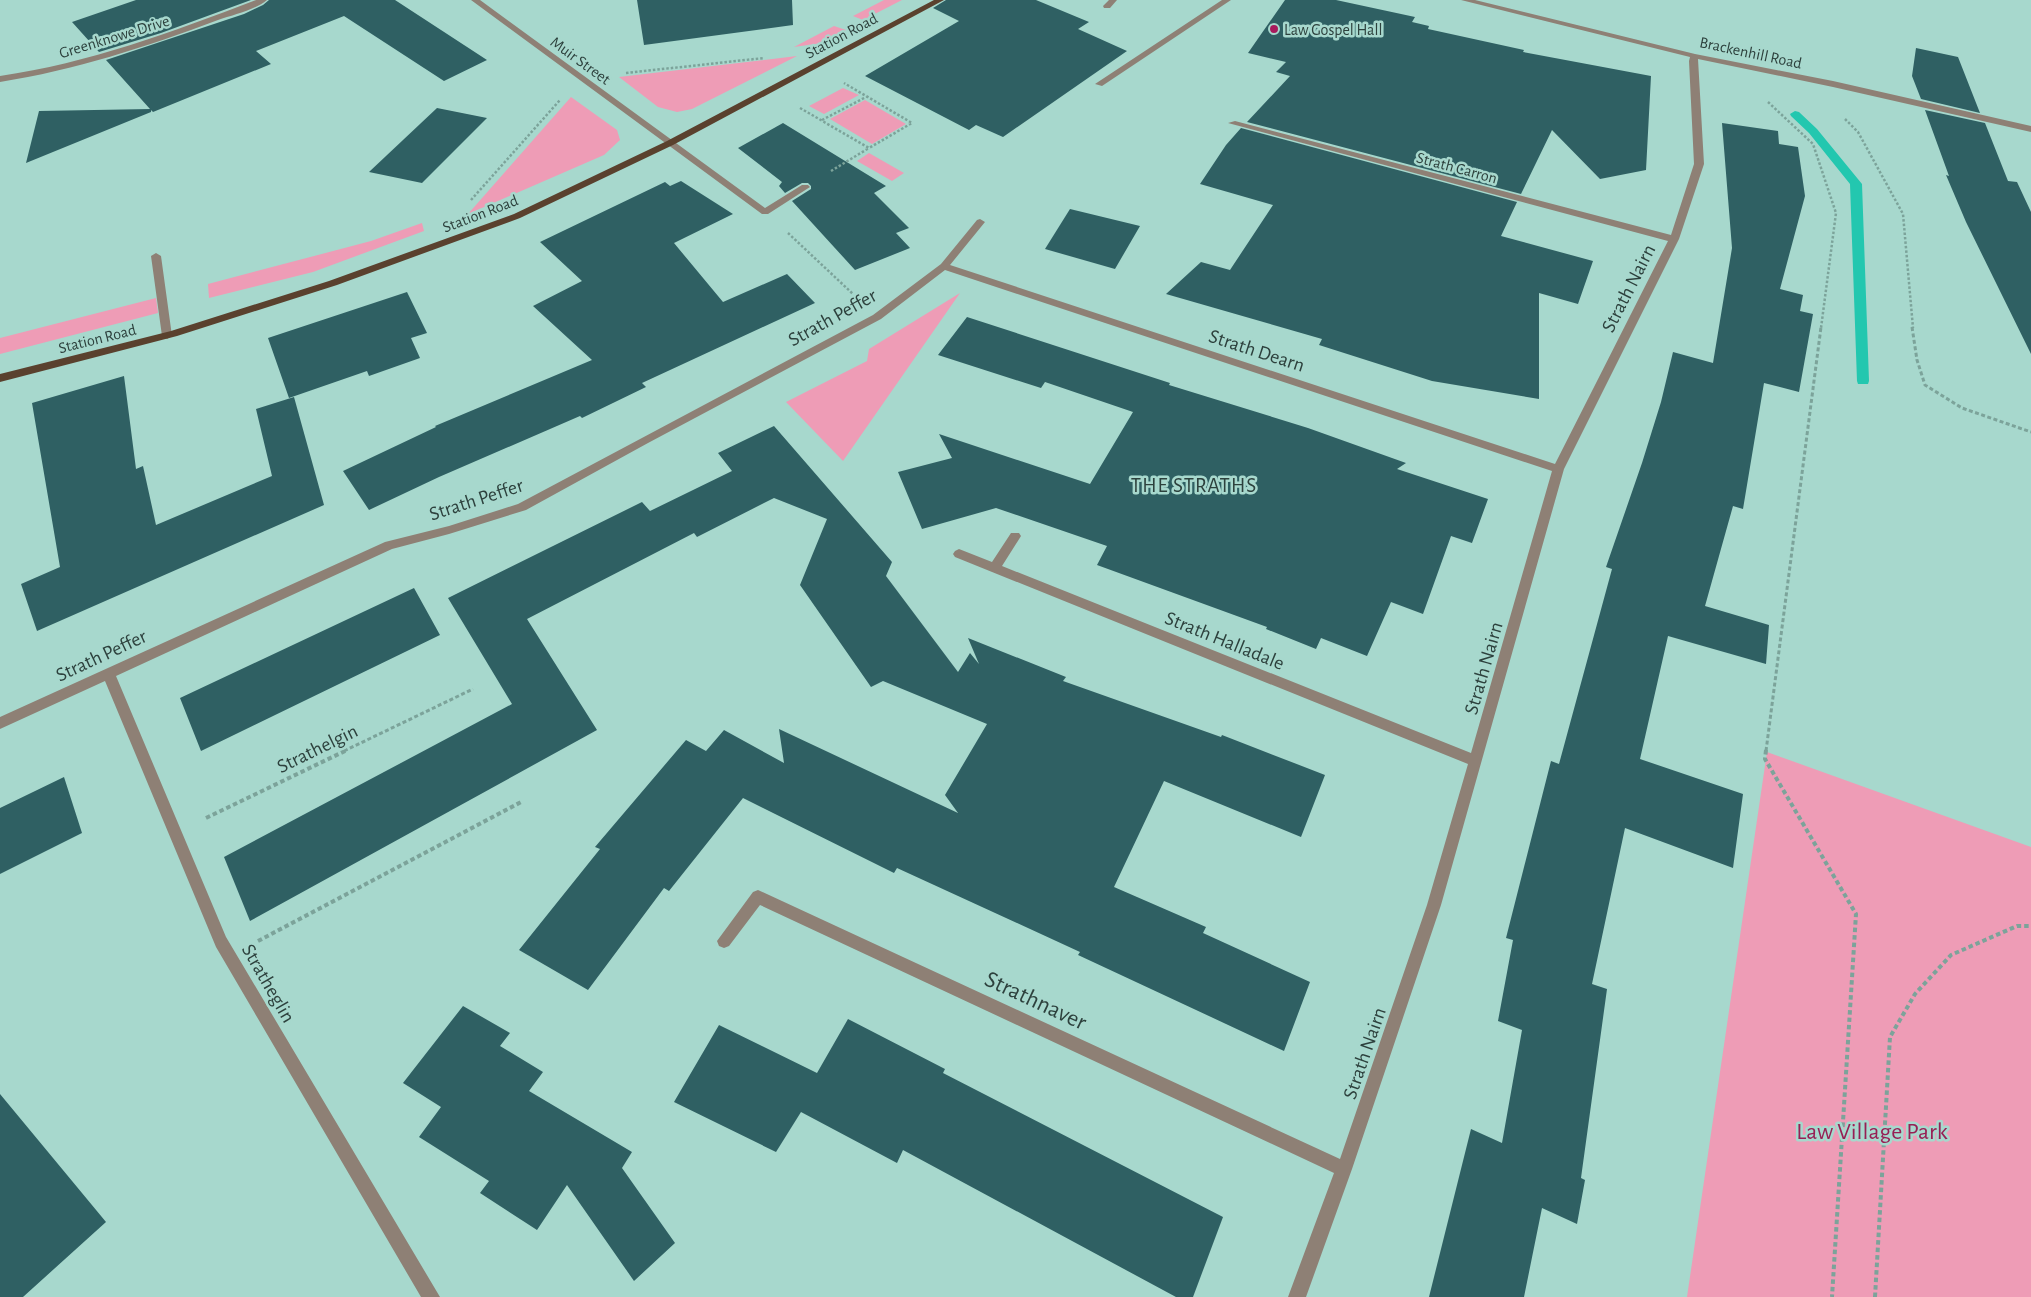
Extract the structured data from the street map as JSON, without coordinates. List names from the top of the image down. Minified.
{"streets":{"main road":["Station Road"],"street":["Greenknowe Drive","Brackenhill Road","Muir Street","Strath Carron","Strath Nairn","Strath Peffer","Strath Dearn","Strath Halladale","Stratheglin","Strathnaver"],"path":["Strathelgin"]},"crossings":[["Station Road","Muir Street"],["Brackenhill Road","Strath Nairn"],["Strath Carron","Strath Nairn"],["Strath Nairn","Strath Dearn"],["Strath Nairn","Strath Halladale"],["Strath Nairn","Strathnaver"],["Strath Peffer","Strath Dearn"],["Strath Peffer","Stratheglin"],["Strathelgin","Stratheglin"]],"districts":["THE STRATHS"],"parks":["Law Village Park"],"places":["Law Gospel Hall"]}
